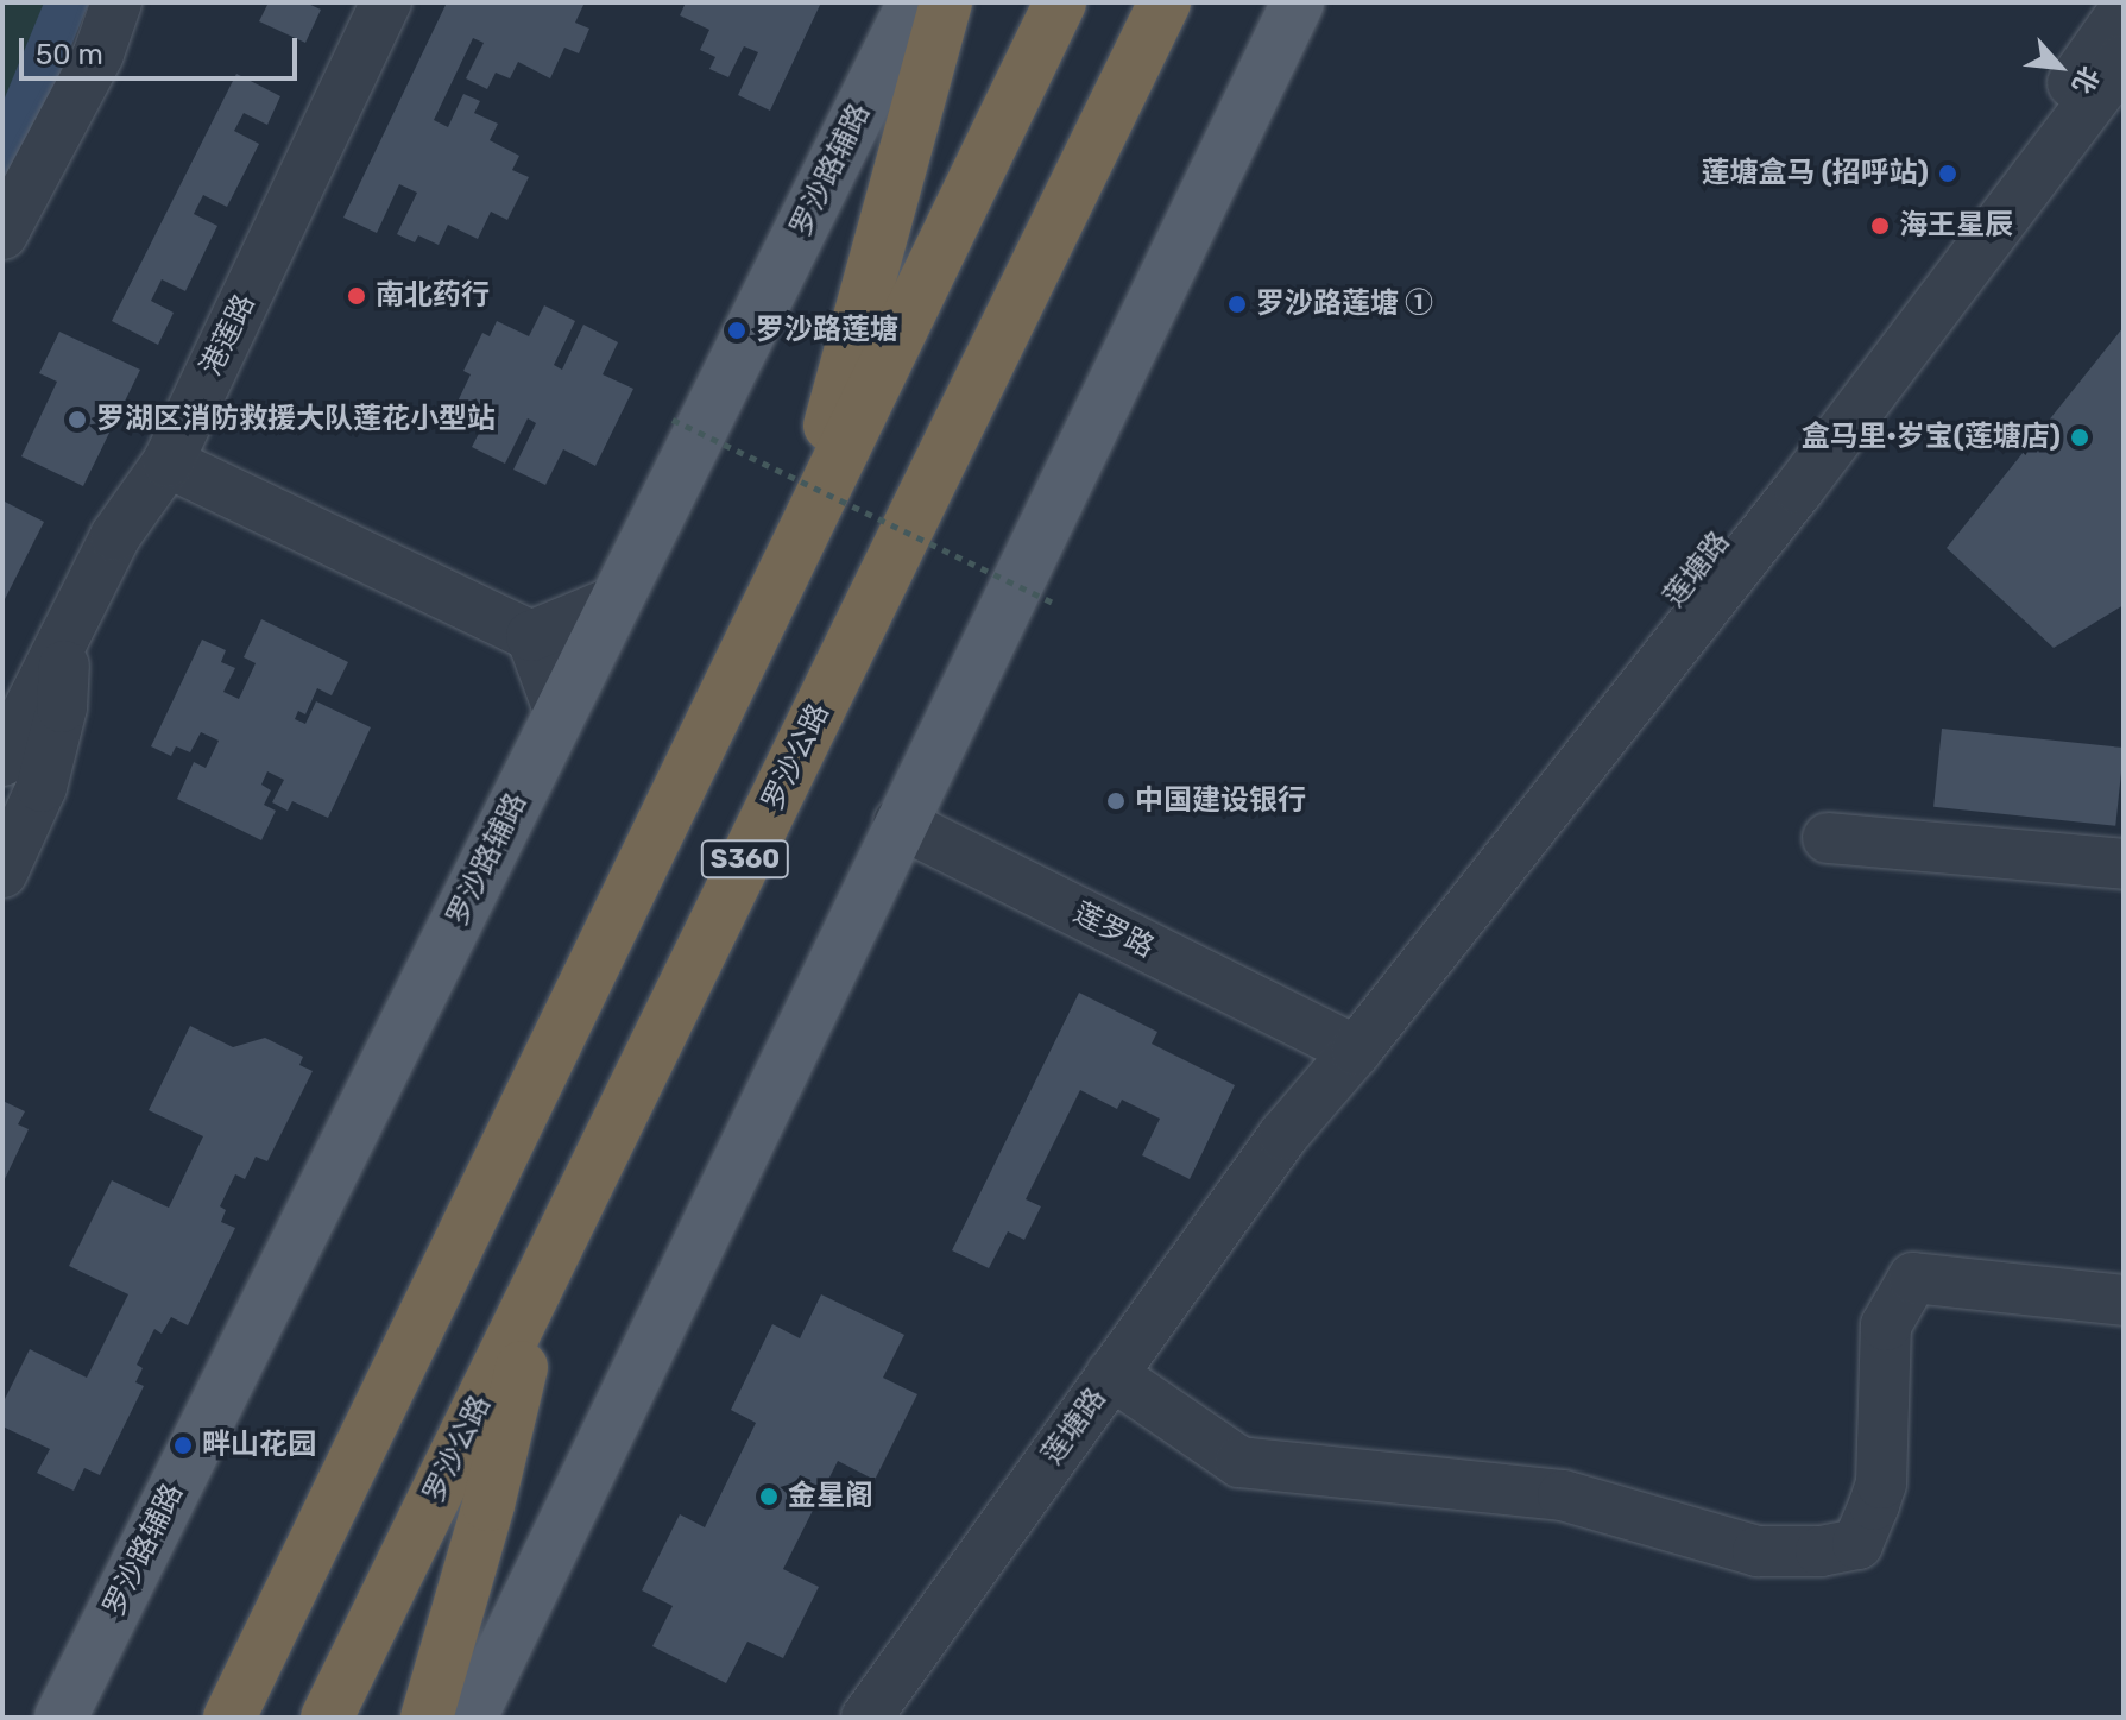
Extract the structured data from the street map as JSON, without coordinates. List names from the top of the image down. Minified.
{"streets":{"highway":["罗沙公路","S360"],"main road":["罗沙路辅路"],"street":["港莲路","莲塘路","莲罗路"]},"crossings":[["莲塘路","莲罗路"]],"places":["莲塘盒马 (招呼站)","海王星辰","南北药行","罗沙路莲塘 ①","罗沙路莲塘","罗湖区消防救援大队莲花小型站","盒马里·岁宝(莲塘店)","中国建设银行","畔山花园","金星阁"],"scale_bar":"50 m","north":"bottom right"}
